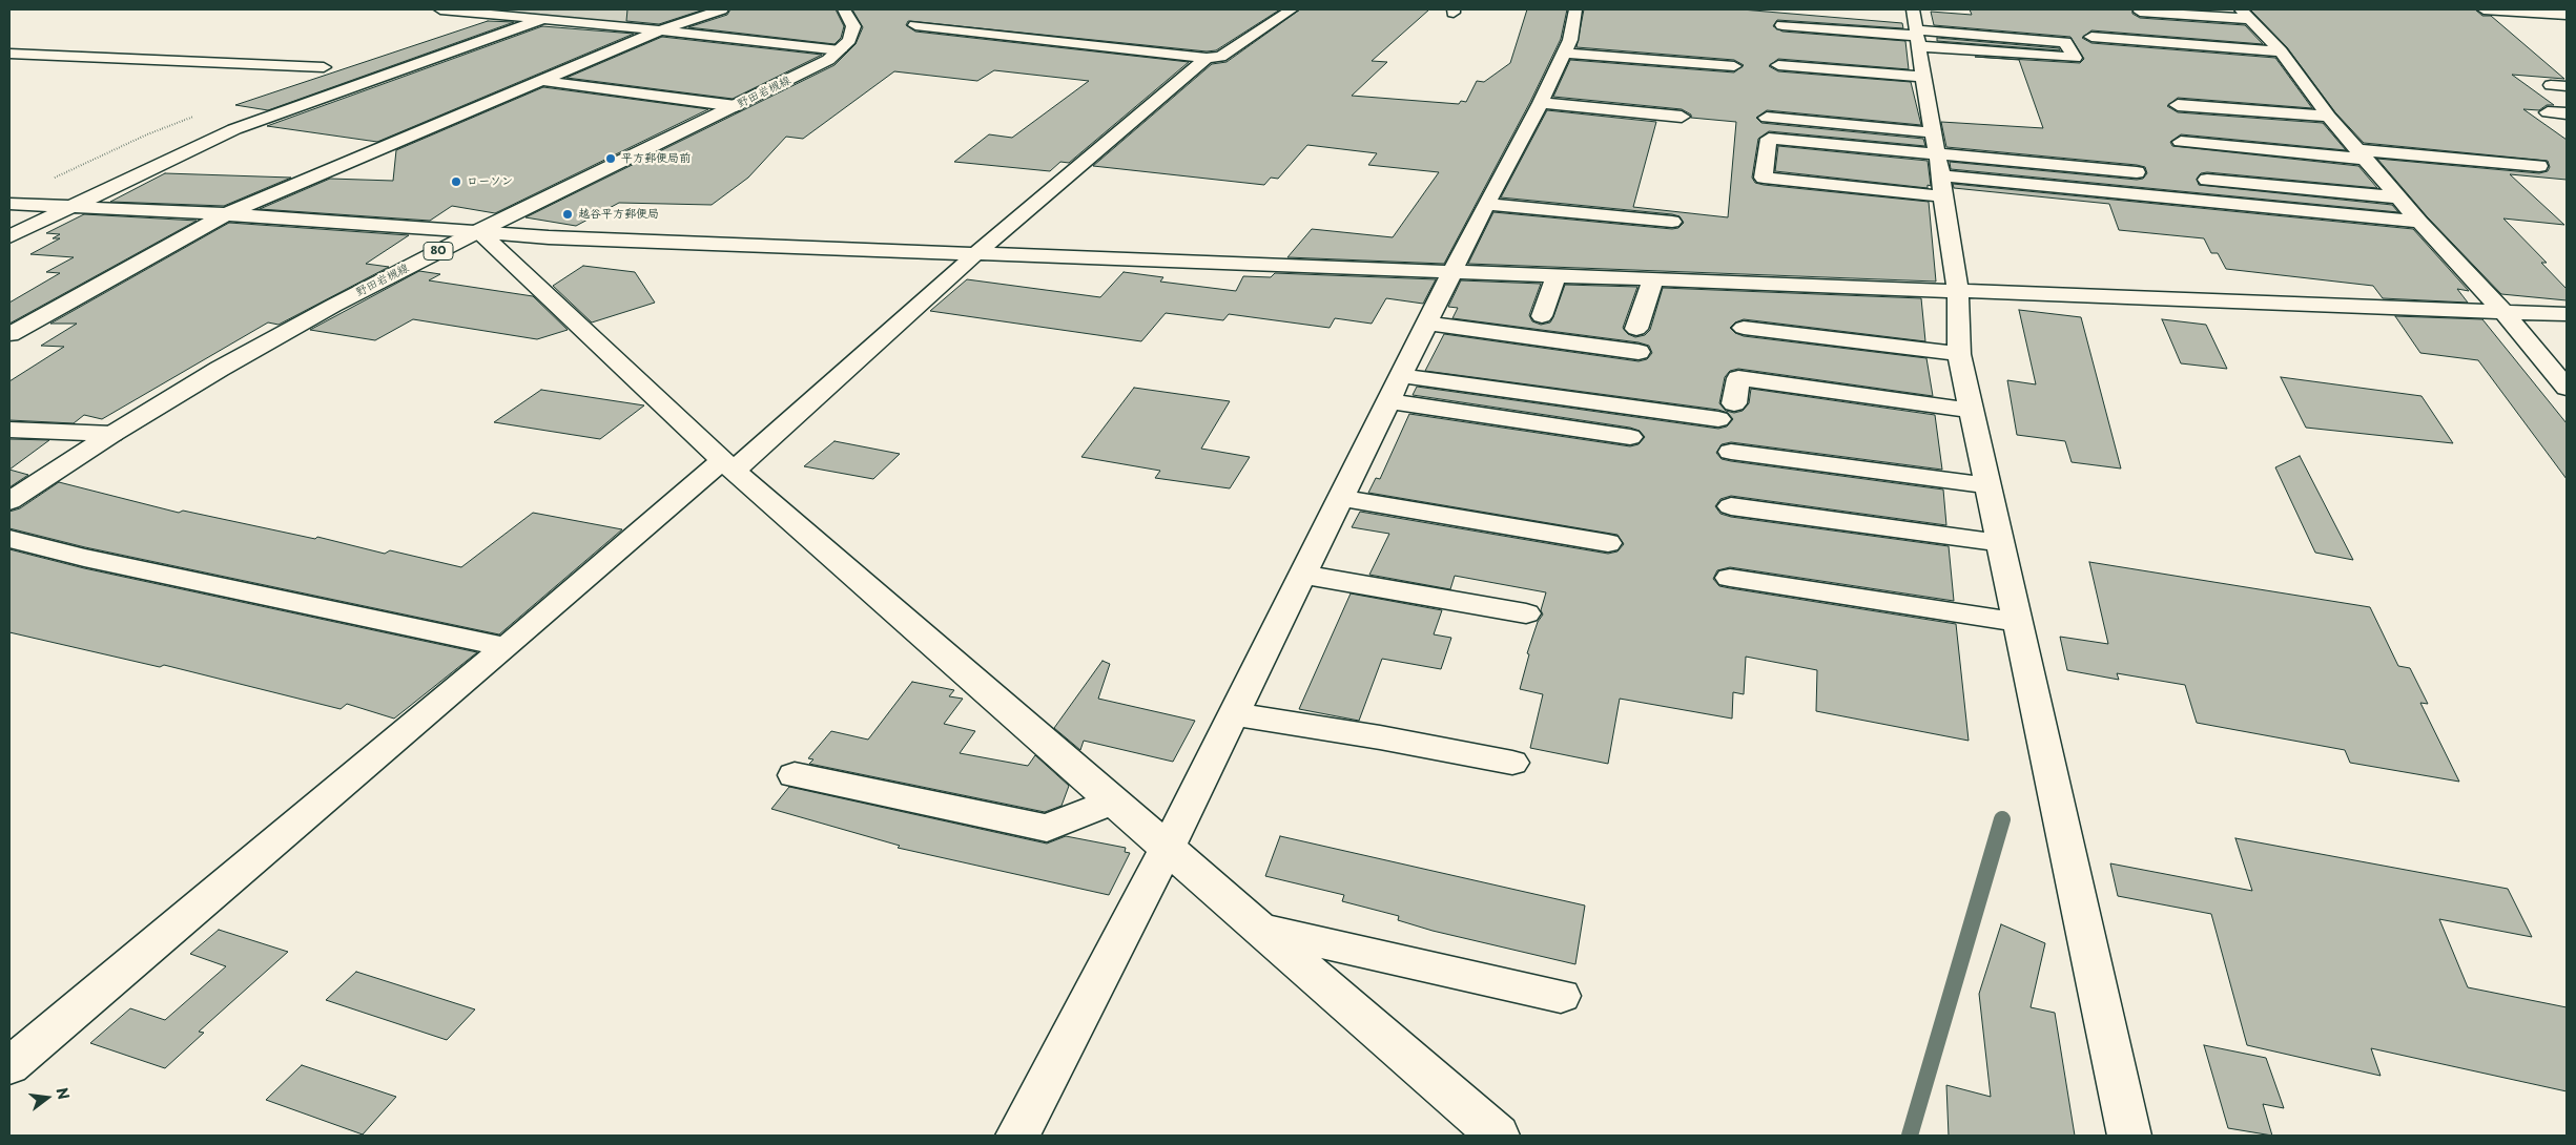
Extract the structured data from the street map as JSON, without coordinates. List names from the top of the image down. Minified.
{"streets":{"street":["野田岩槻線","80"]},"places":["平方郵便局前","ローソン","越谷平方郵便局"],"north":"right"}
